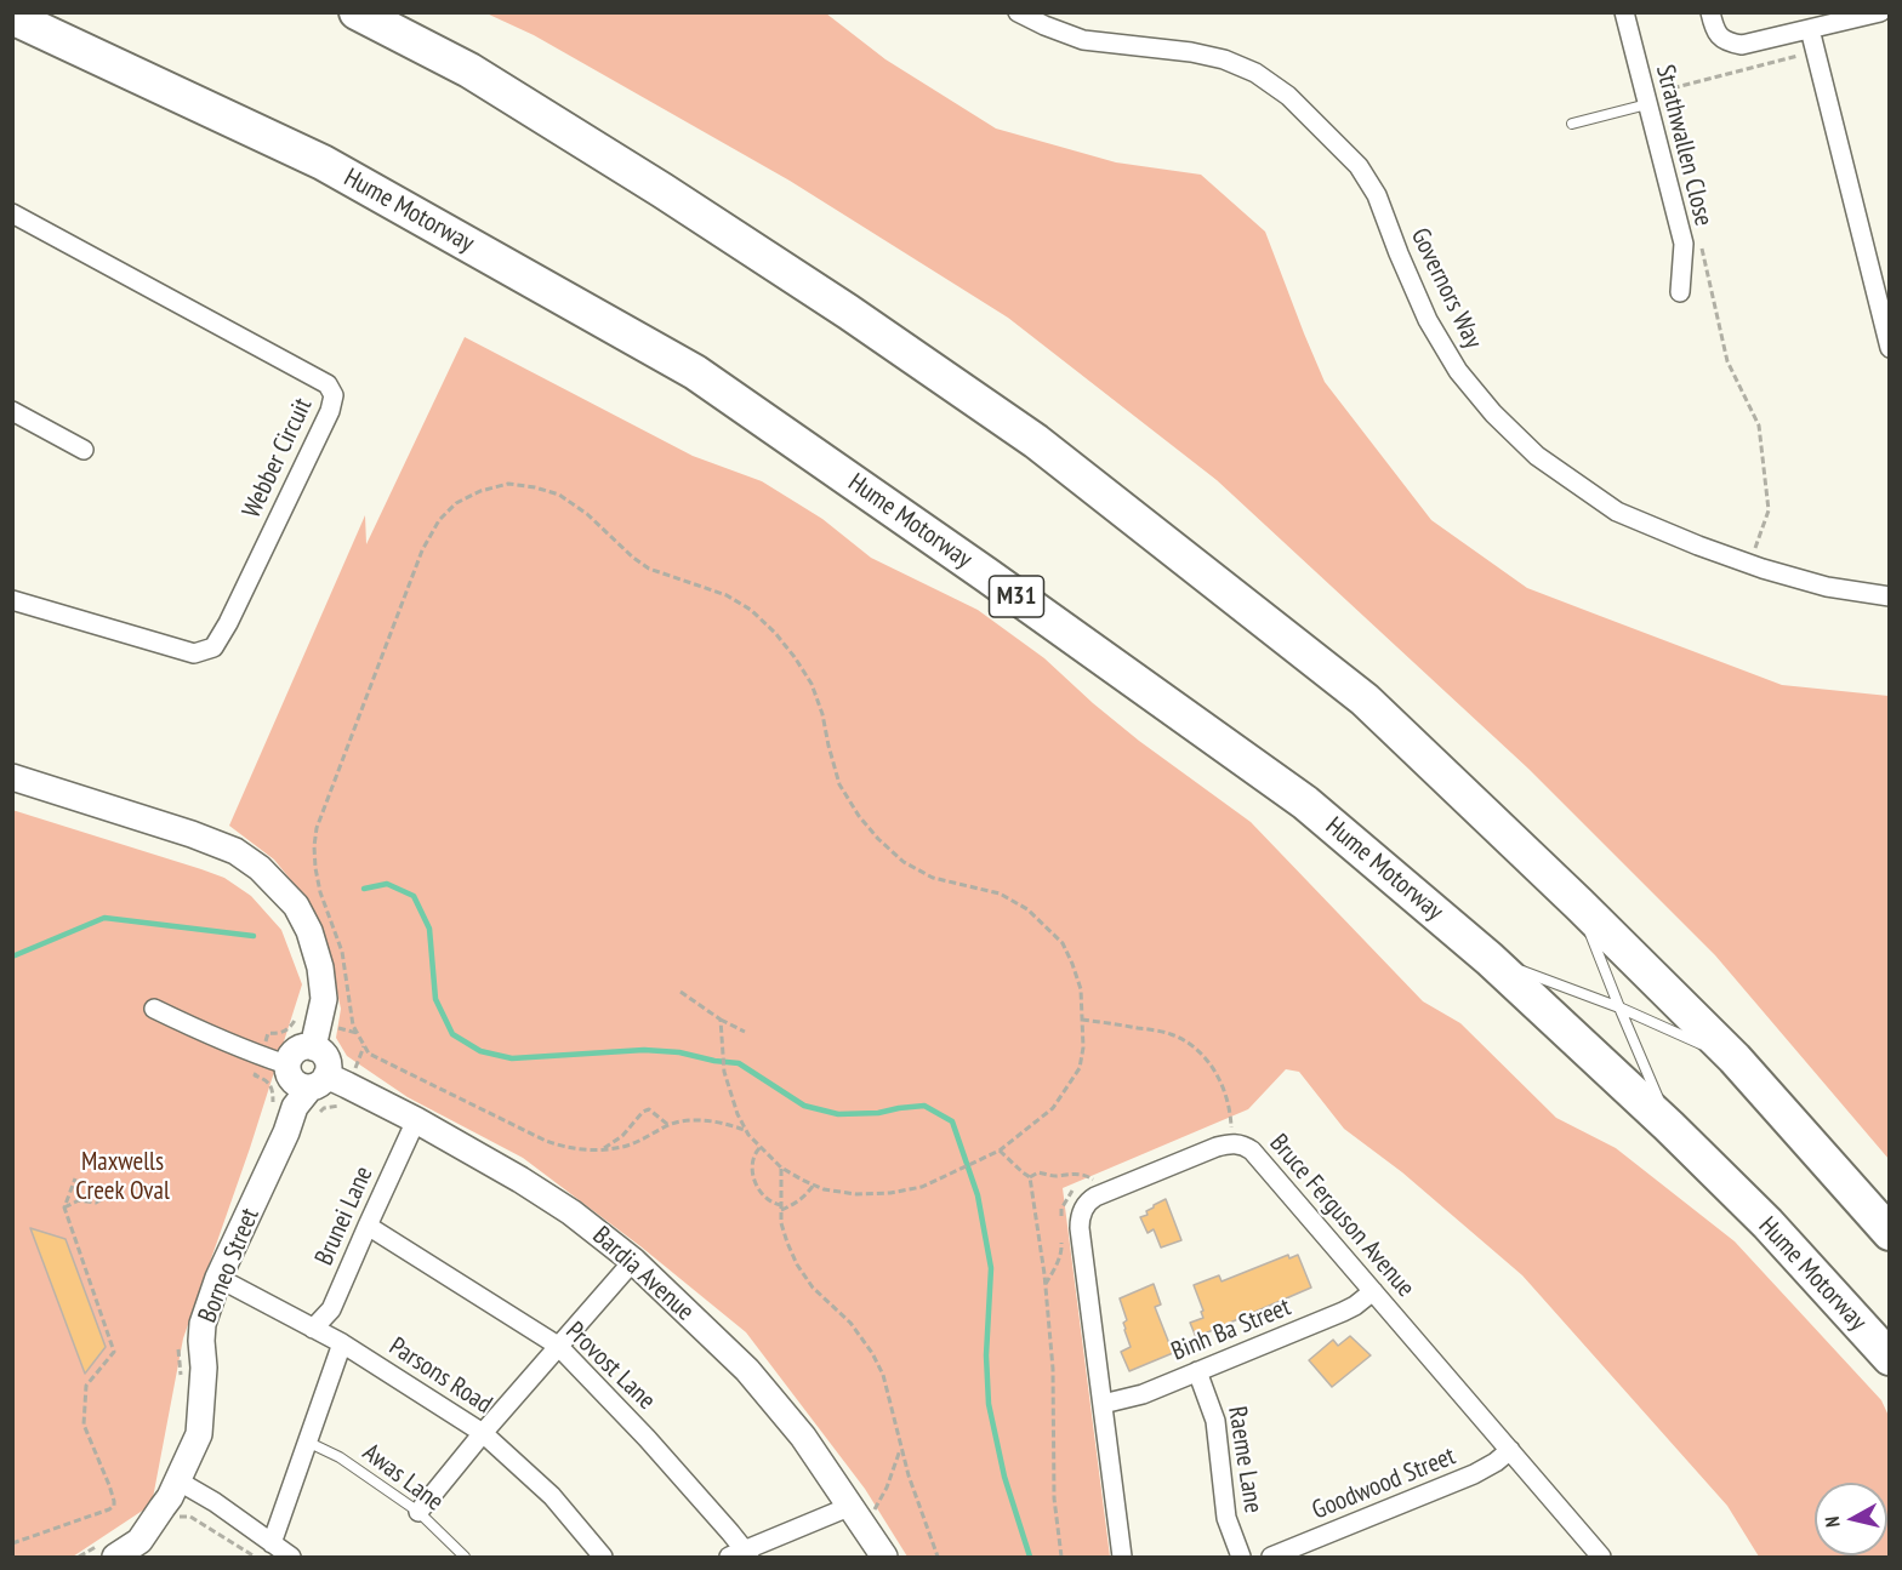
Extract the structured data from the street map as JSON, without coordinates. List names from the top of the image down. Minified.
{"streets":{"highway":["Hume Motorway","M31"],"street":["Strathwallen Close","Governors Way","Webber Circuit","Brunei Lane","Bruce Ferguson Avenue","Borneo Street","Bardia Avenue","Binh Ba Street","Provost Lane","Parsons Road","Raeme Lane","Goodwood Street"],"lane":["Awas Lane"]},"crossings":[["Brunei Lane","Bardia Avenue"],["Brunei Lane","Provost Lane"],["Brunei Lane","Parsons Road"],["Bruce Ferguson Avenue","Binh Ba Street"],["Bruce Ferguson Avenue","Goodwood Street"],["Borneo Street","Bardia Avenue"],["Borneo Street","Parsons Road"],["Binh Ba Street","Raeme Lane"]],"parks":["Maxwells Creek Oval"],"north":"left"}
